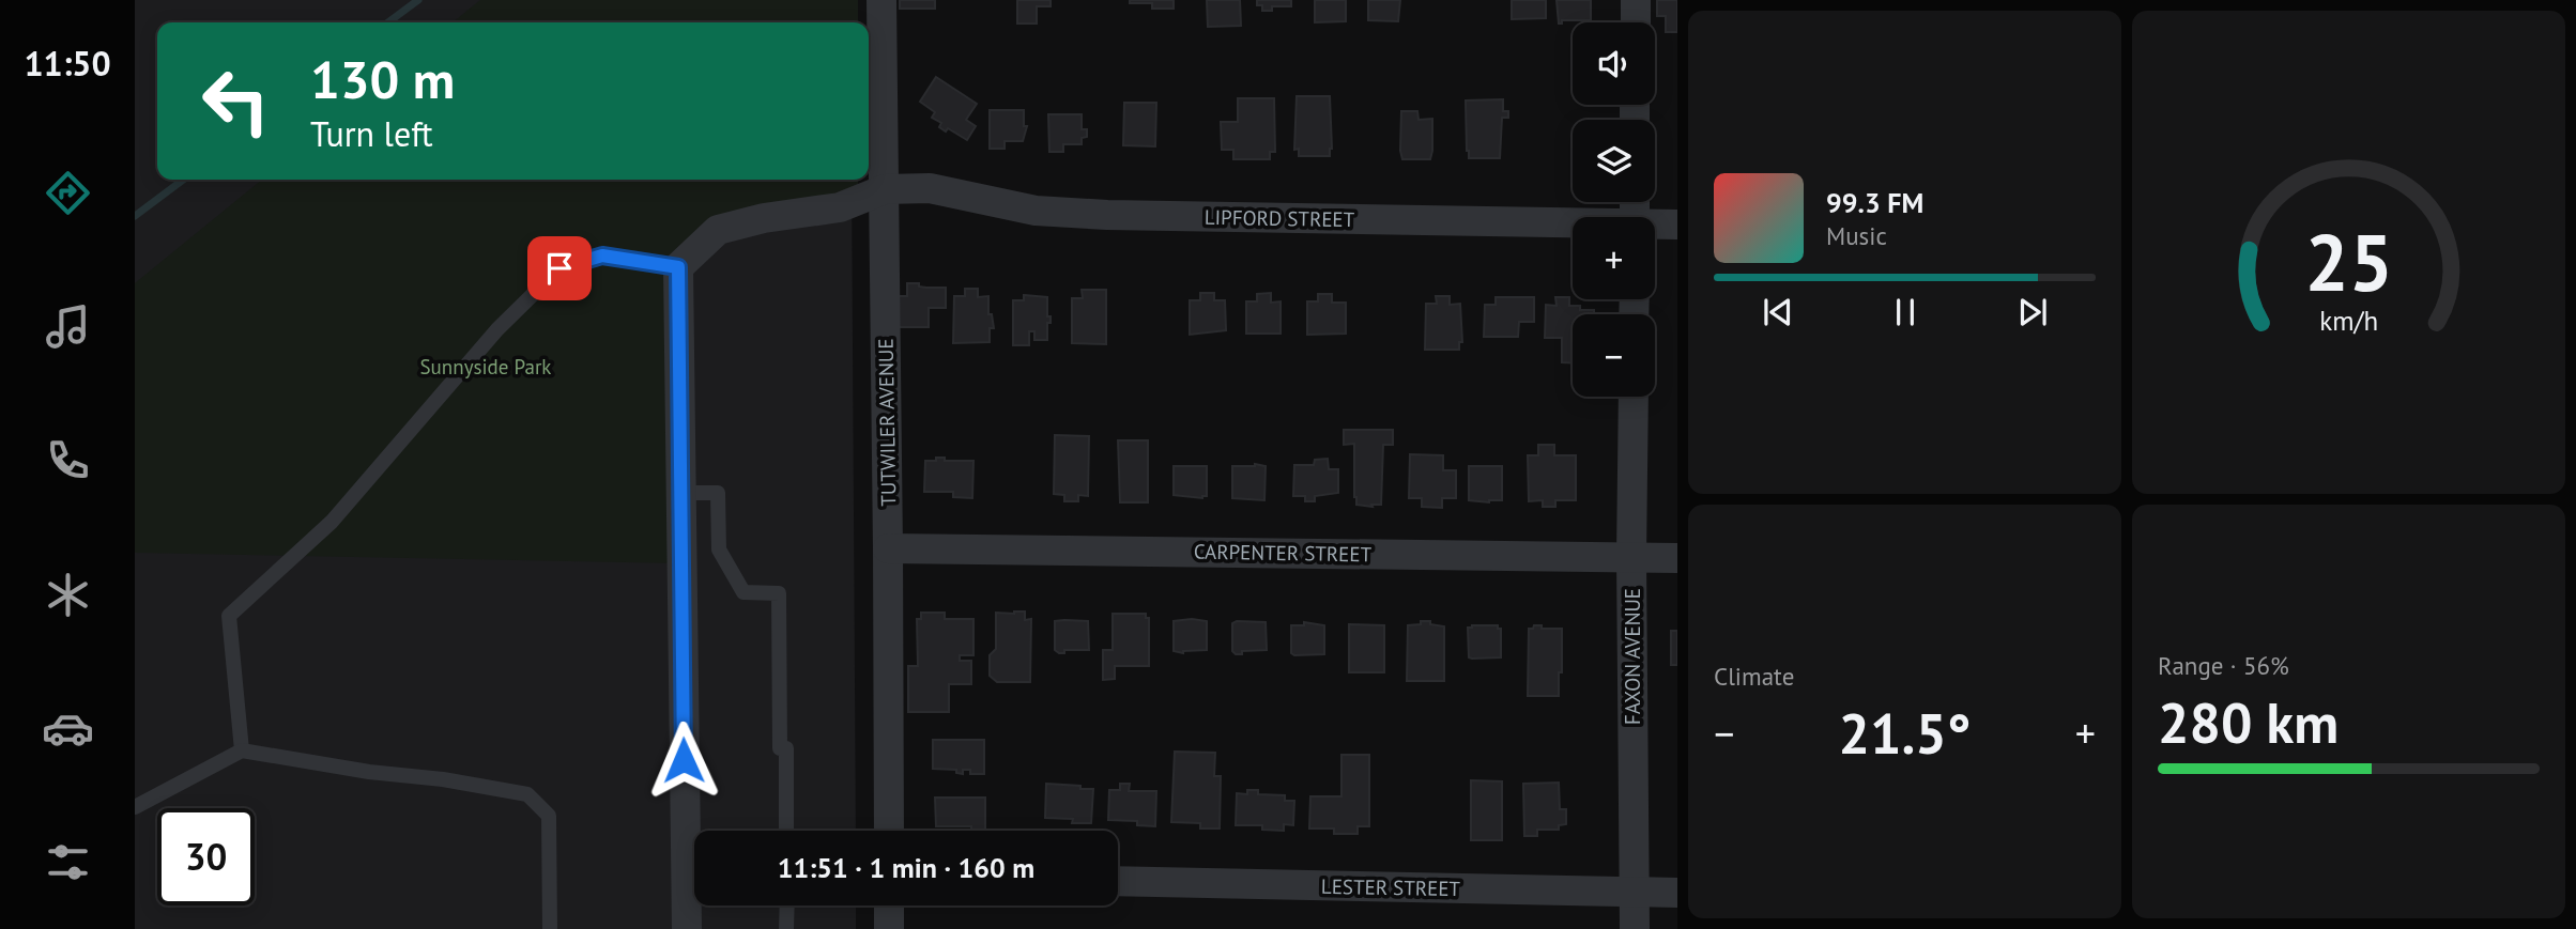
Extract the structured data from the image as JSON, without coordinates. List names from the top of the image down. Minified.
{"streets":{"street":["LIPFORD STREET","TUTWILER AVENUE","CARPENTER STREET","FAXON AVENUE","LESTER STREET"]},"crossings":[["LIPFORD STREET","TUTWILER AVENUE"],["TUTWILER AVENUE","CARPENTER STREET"],["CARPENTER STREET","FAXON AVENUE"],["FAXON AVENUE","LESTER STREET"]],"parks":["Sunnyside Park"],"page":{"tabs":"11:50","map_buttons":["+","−"],"turn":["130 m","Turn left"],"song":["99.3 FM","Music"],"tile":["Climate",["Range · 56%","280 km"]],"heat":["−","21.5°","+"],"limit":"30","trip":"11:51 · 1 min · 160 m","gauge":["25","km/h"]}}
